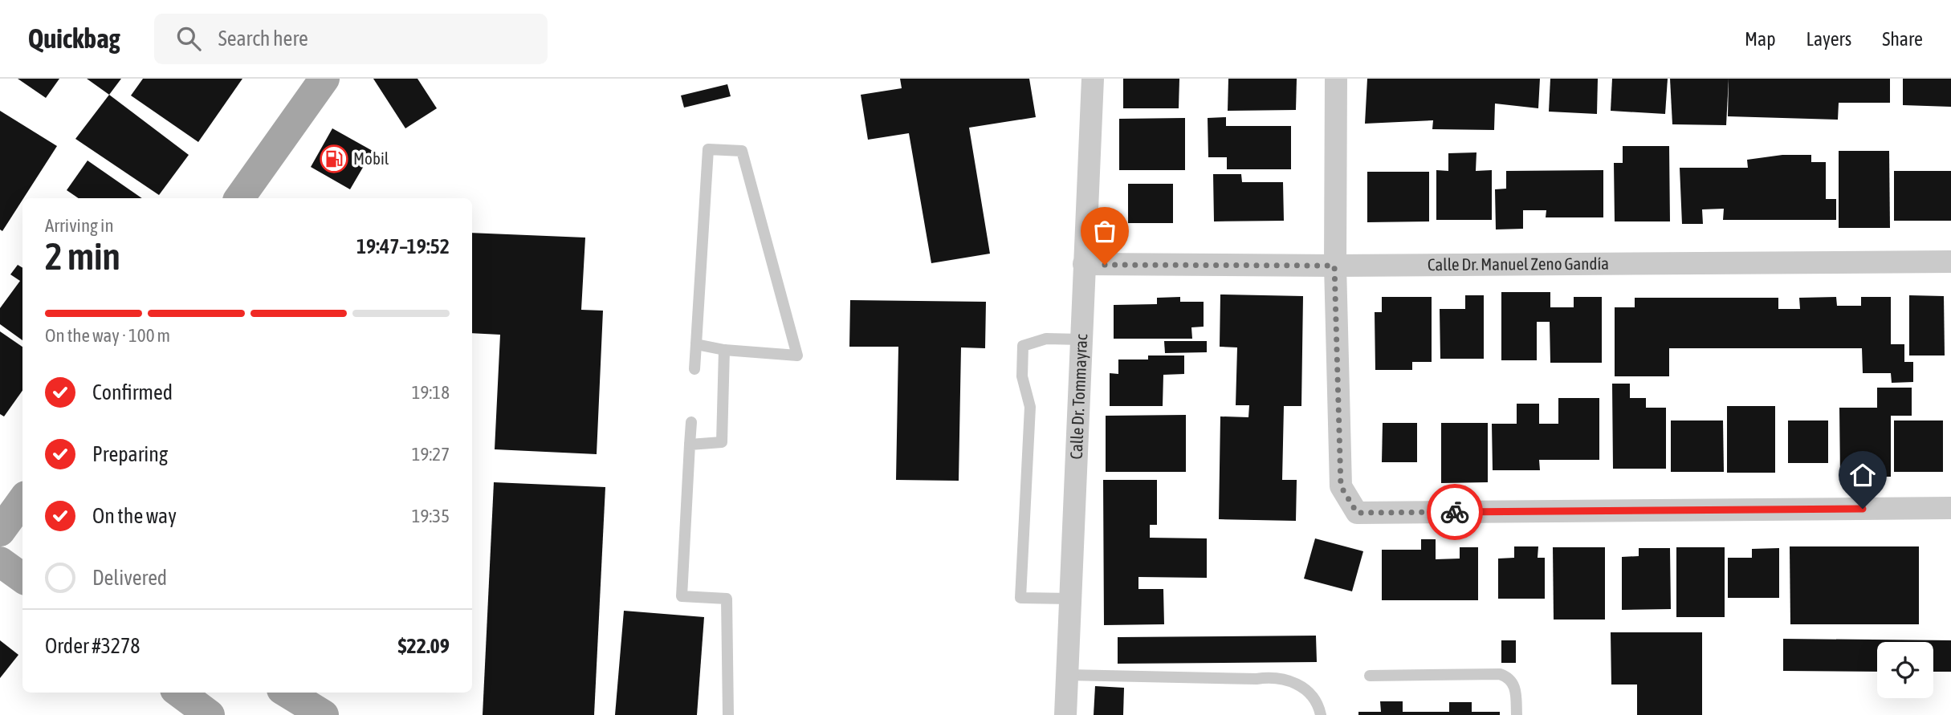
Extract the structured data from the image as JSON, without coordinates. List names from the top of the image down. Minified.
{"streets":{"street":["Calle Dr. Manuel Zeno Gandía","Calle Dr. Tommayrac"]},"crossings":[["Calle Dr. Manuel Zeno Gandía","Calle Dr. Tommayrac"]],"places":{"fuel station":["Mobil"]},"page":{"header":"Quickbag","search":"Search here","nav":["Map","Layers","Share"],"heading":["2 min","Arriving in","19:47–19:52"],"panel":["Order #3278","$22.09"],"bar":"On the way · 100 m","list":[["Confirmed","19:18"],["Preparing","19:27"],["On the way","19:35"],"Delivered"]}}
